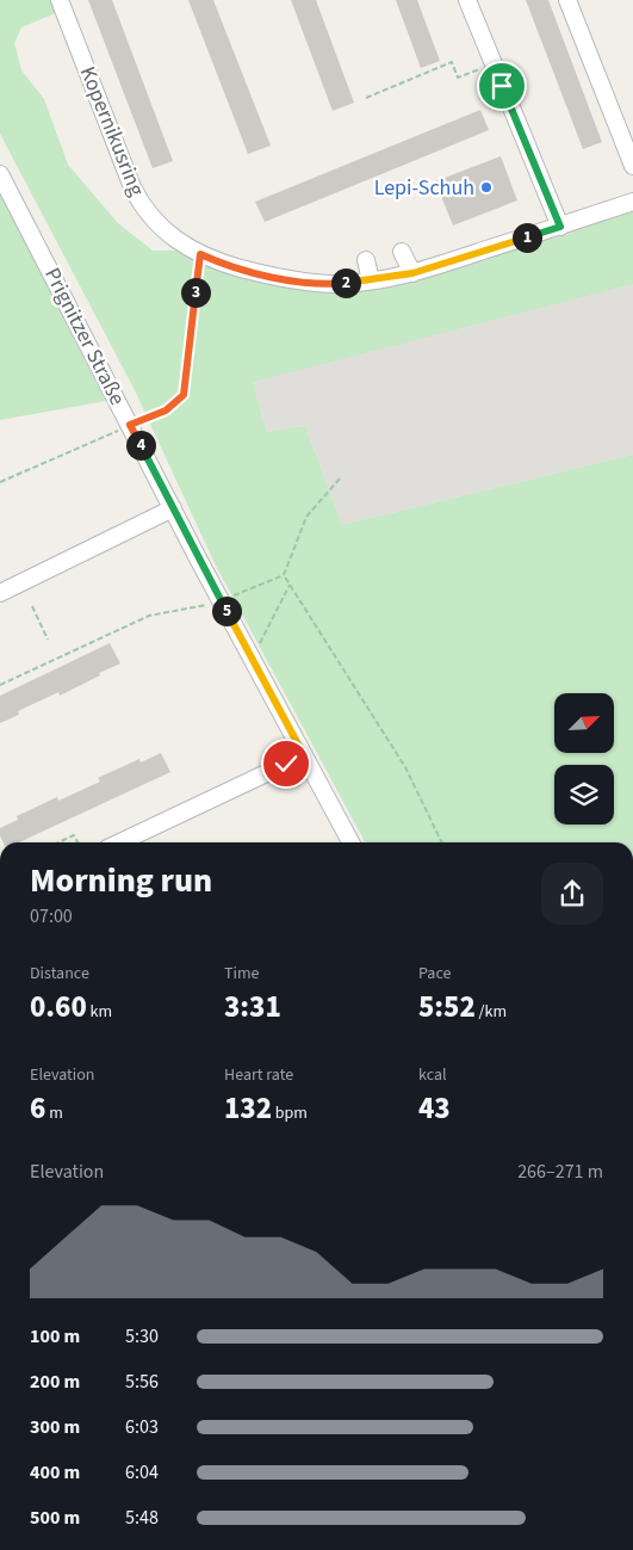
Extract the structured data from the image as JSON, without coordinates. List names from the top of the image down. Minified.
{"streets":{"street":["Kopernikusring","Prignitzer Straße"]},"places":["Lepi-Schuh"],"north":"top right","page":{"pins":["1","2","3","4","5"],"heading":["Morning run","07:00"],"stats":[["Distance","0.60 km"],["Time","3:31"],["Pace","5:52 /km"],["Elevation","6 m"],["Heart rate","132 bpm"],["kcal","43"]],"chart":["Elevation","266–271 m"],"list":[{"name":"100 m","note":"5:30"},{"name":"200 m","note":"5:56"},{"name":"300 m","note":"6:03"},{"name":"400 m","note":"6:04"},{"name":"500 m","note":"5:48"}]}}
